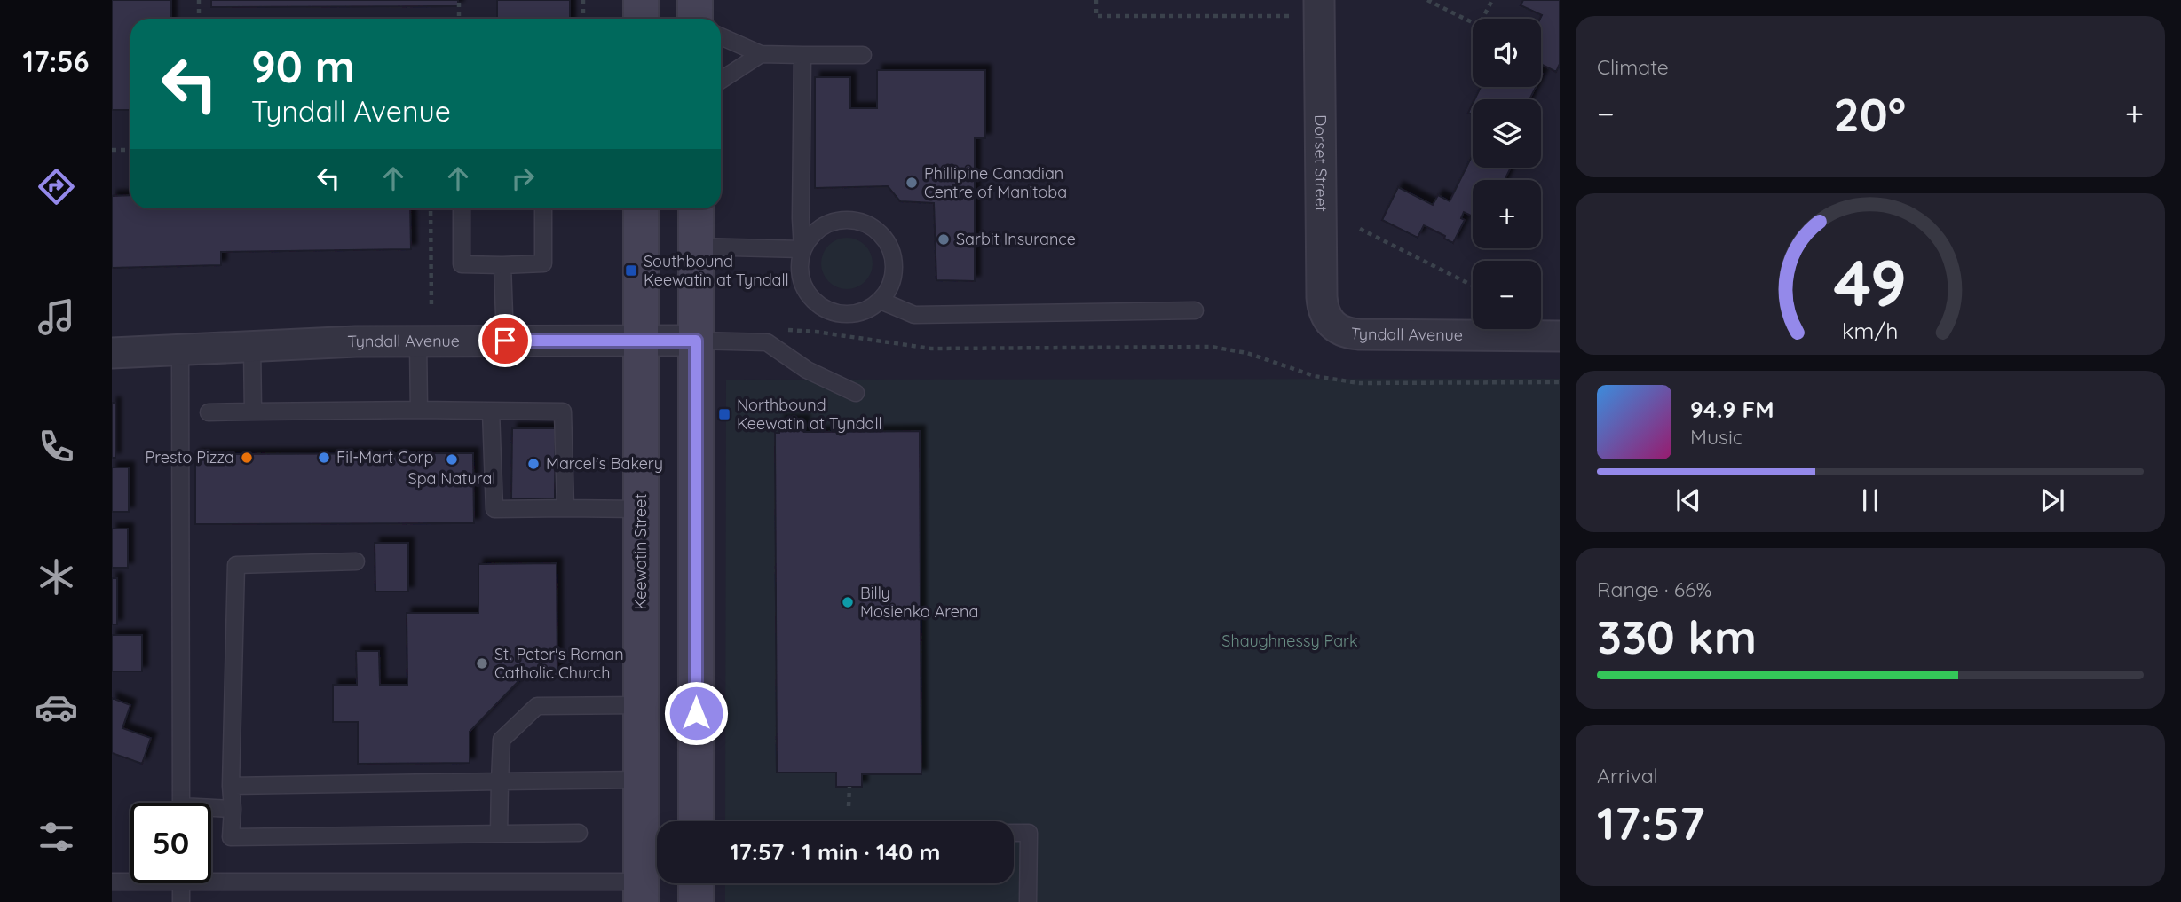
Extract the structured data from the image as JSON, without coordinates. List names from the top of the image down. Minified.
{"streets":{"main road":["Keewatin Street"],"street":["Dorset Street","Tyndall Avenue"]},"crossings":[["Dorset Street","Tyndall Avenue"],["Tyndall Avenue","Keewatin Street"]],"parks":["Shaughnessy Park"],"places":{"other":["Phillipine Canadian Centre of Manitoba","Sarbit Insurance","Presto Pizza","Fil-Mart Corp","Spa Natural","Marcel's Bakery","Billy Mosienko Arena","St. Peter's Roman Catholic Church"],"transit":["Southbound Keewatin at Tyndall","Northbound Keewatin at Tyndall"]},"page":{"tabs":"17:56","tile":["Climate",["Range · 66%","330 km"],["Arrival","17:57"]],"map_buttons":["+","−"],"turn":["90 m","Tyndall Avenue"],"heat":["−","20°","+"],"song":["94.9 FM","Music"],"limit":"50","trip":"17:57 · 1 min · 140 m","gauge":["49","km/h"]}}
